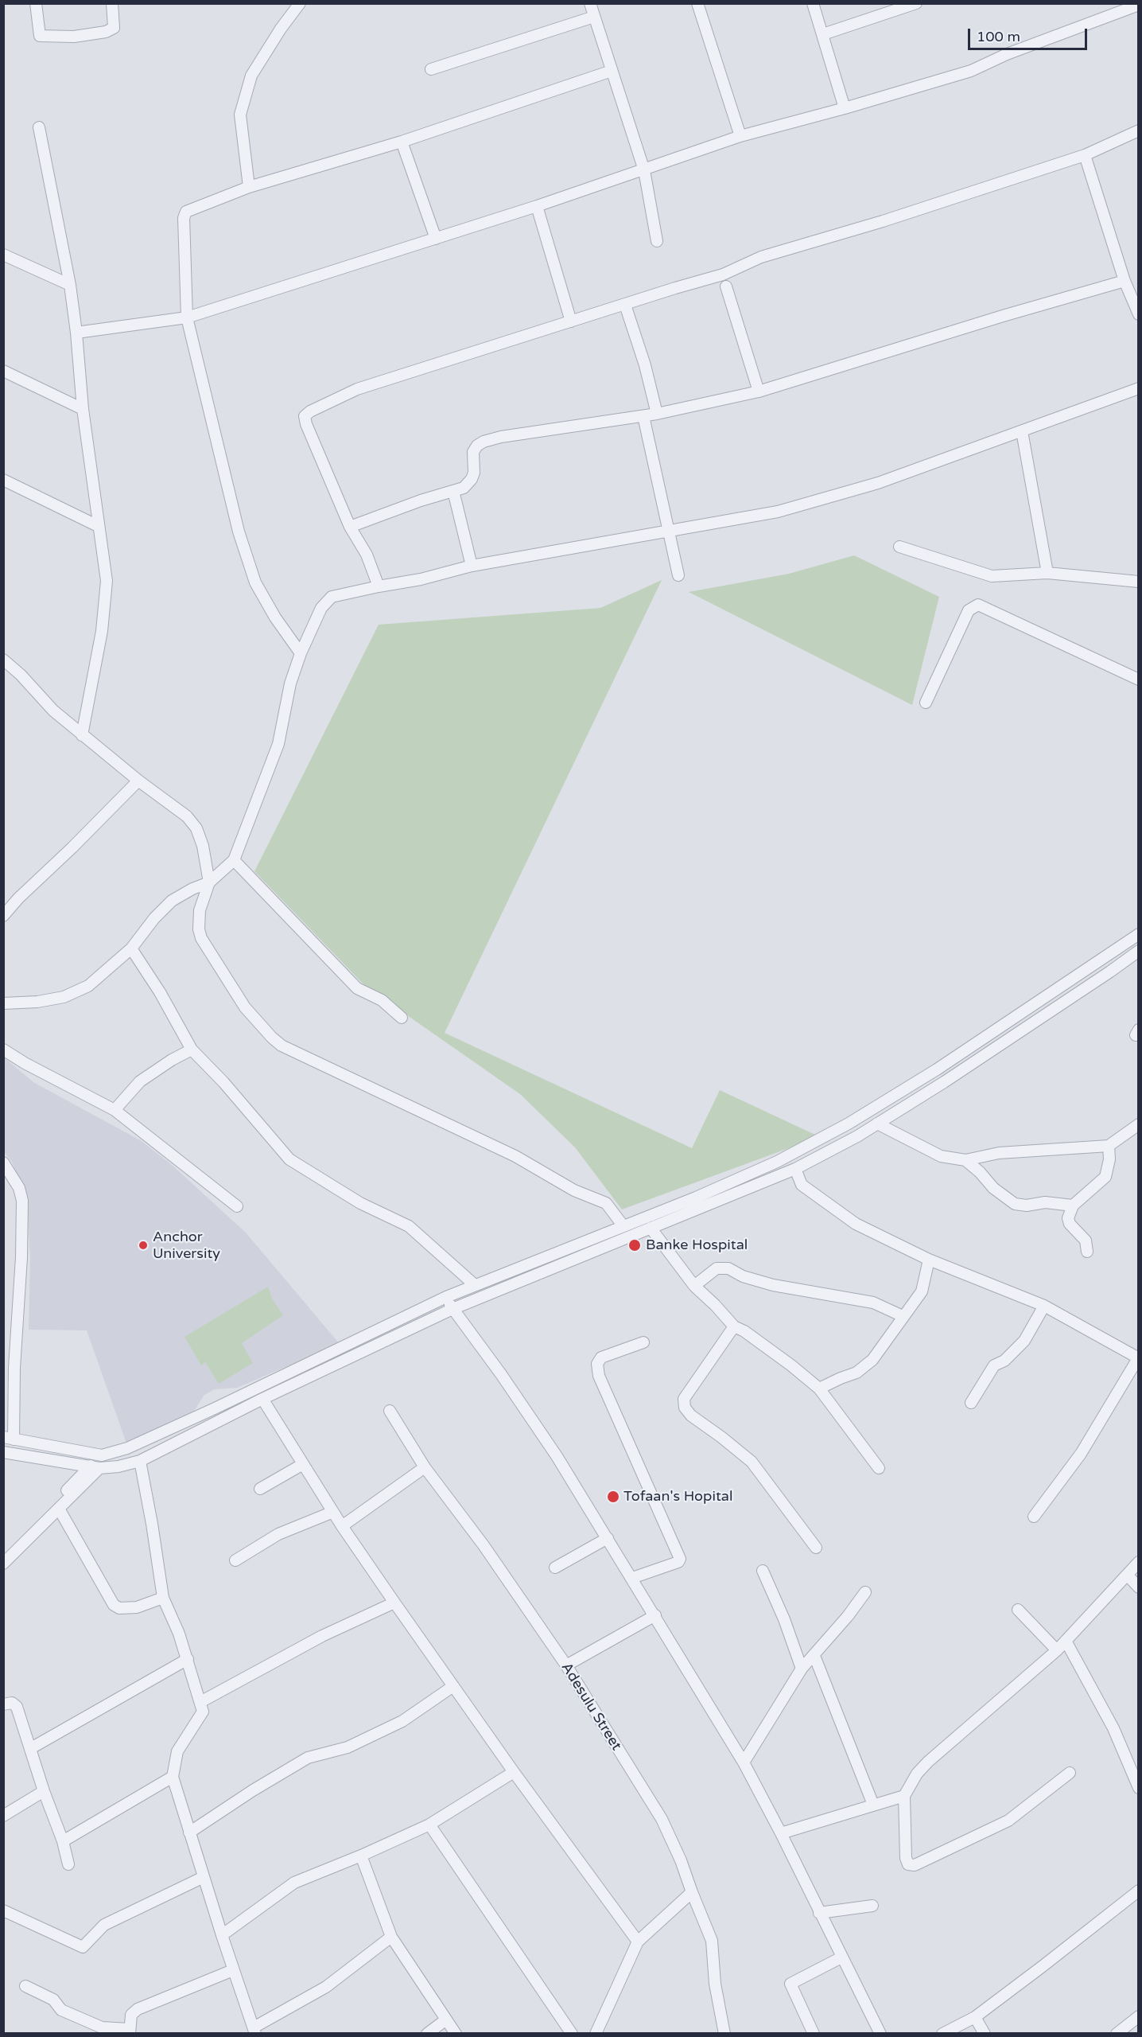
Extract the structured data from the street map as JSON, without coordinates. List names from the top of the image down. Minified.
{"streets":{"street":["Adesulu Street"]},"places":["Anchor University","Banke Hospital","Tofaan's Hopital"],"scale_bar":"100 m"}
